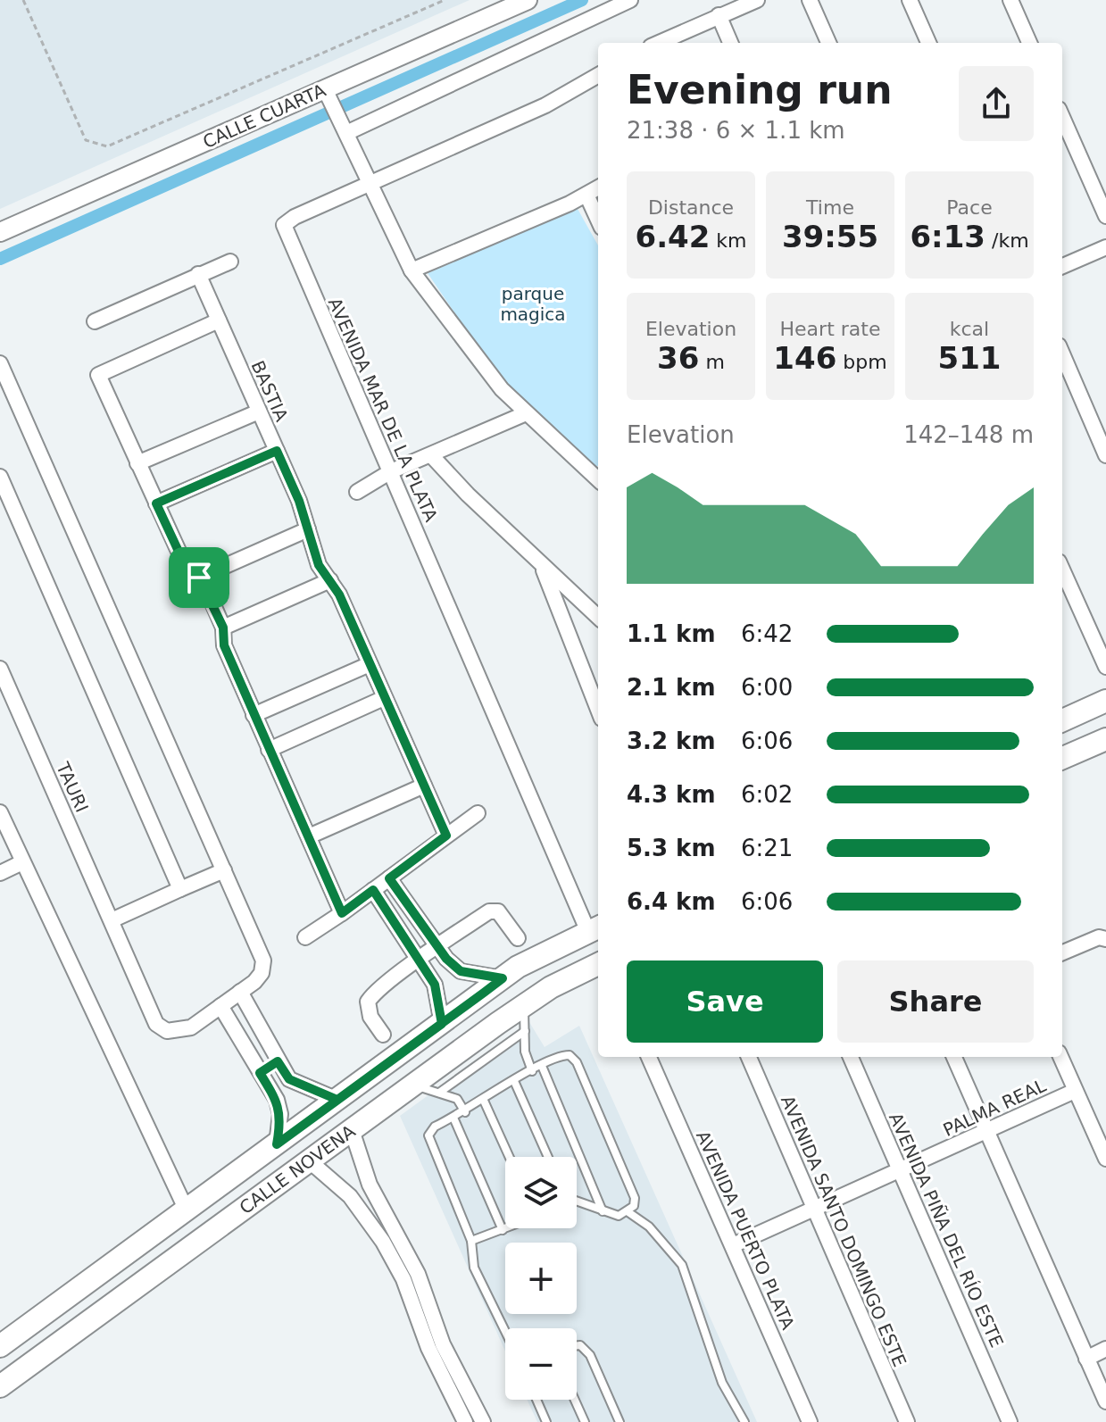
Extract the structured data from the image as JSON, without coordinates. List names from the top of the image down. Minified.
{"streets":{"main road":["CALLE NOVENA"],"street":["CALLE CUARTA","BASTIA","AVENIDA MAR DE LA PLATA","TAURI","PALMA REAL","AVENIDA PUERTO PLATA","AVENIDA PIÑA DEL RÍO ESTE","AVENIDA SANTO DOMINGO ESTE"]},"crossings":[["AVENIDA MAR DE LA PLATA","CALLE NOVENA"],["PALMA REAL","AVENIDA PUERTO PLATA"],["PALMA REAL","AVENIDA PIÑA DEL RÍO ESTE"],["PALMA REAL","AVENIDA SANTO DOMINGO ESTE"]],"parks":["parque magica"],"page":{"heading":["Evening run","21:38 · 6 × 1.1 km"],"stats":[["Distance","6.42 km"],["Time","39:55"],["Pace","6:13 /km"],["Elevation","36 m"],["Heart rate","146 bpm"],["kcal","511"]],"chart":["Elevation","142–148 m"],"list":[{"name":"1.1 km","note":"6:42"},{"name":"2.1 km","note":"6:00"},{"name":"3.2 km","note":"6:06"},{"name":"4.3 km","note":"6:02"},{"name":"5.3 km","note":"6:21"},{"name":"6.4 km","note":"6:06"}],"buttons":["Save","Share"],"map_buttons":["+","−"]}}
